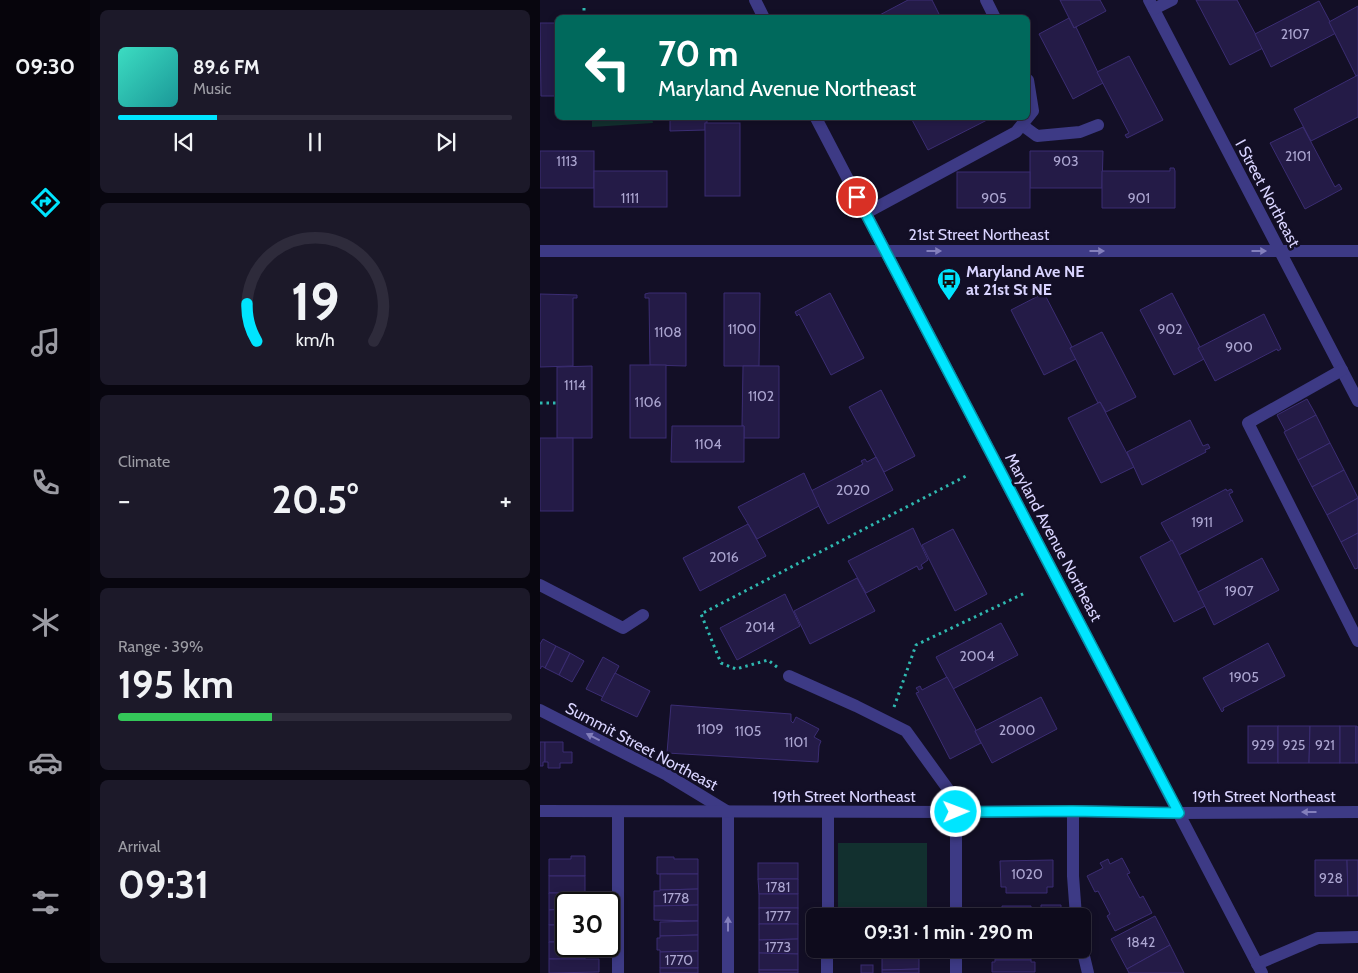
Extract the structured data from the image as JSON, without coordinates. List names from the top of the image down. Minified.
{"streets":{"street":["I Street Northeast","21st Street Northeast","Maryland Avenue Northeast","Summit Street Northeast","19th Street Northeast"]},"crossings":[["I Street Northeast","21st Street Northeast"],["21st Street Northeast","Maryland Avenue Northeast"],["Maryland Avenue Northeast","19th Street Northeast"],["Summit Street Northeast","19th Street Northeast"]],"one_way":["21st Street Northeast","Summit Street Northeast"],"places":{"bus stop":["Maryland Ave NE at 21st St NE"]},"house_numbers":["2107","2101","1113","903","1111","905","901","1100","902","1108","900","1114","1102","1106","1104","2020","1911","2016","1907","2014","2004","1905","1109","2000","1105","1101","929","925","921","1020","928","1781","1778","1777","1842","1773","1770"],"page":{"tabs":"09:30","turn":["70 m","Maryland Avenue Northeast"],"song":["89.6 FM","Music"],"tile":["Climate",["Range · 39%","195 km"],["Arrival","09:31"]],"heat":["−","20.5°","+"],"limit":"30","trip":"09:31 · 1 min · 290 m","gauge":["19","km/h"]}}
